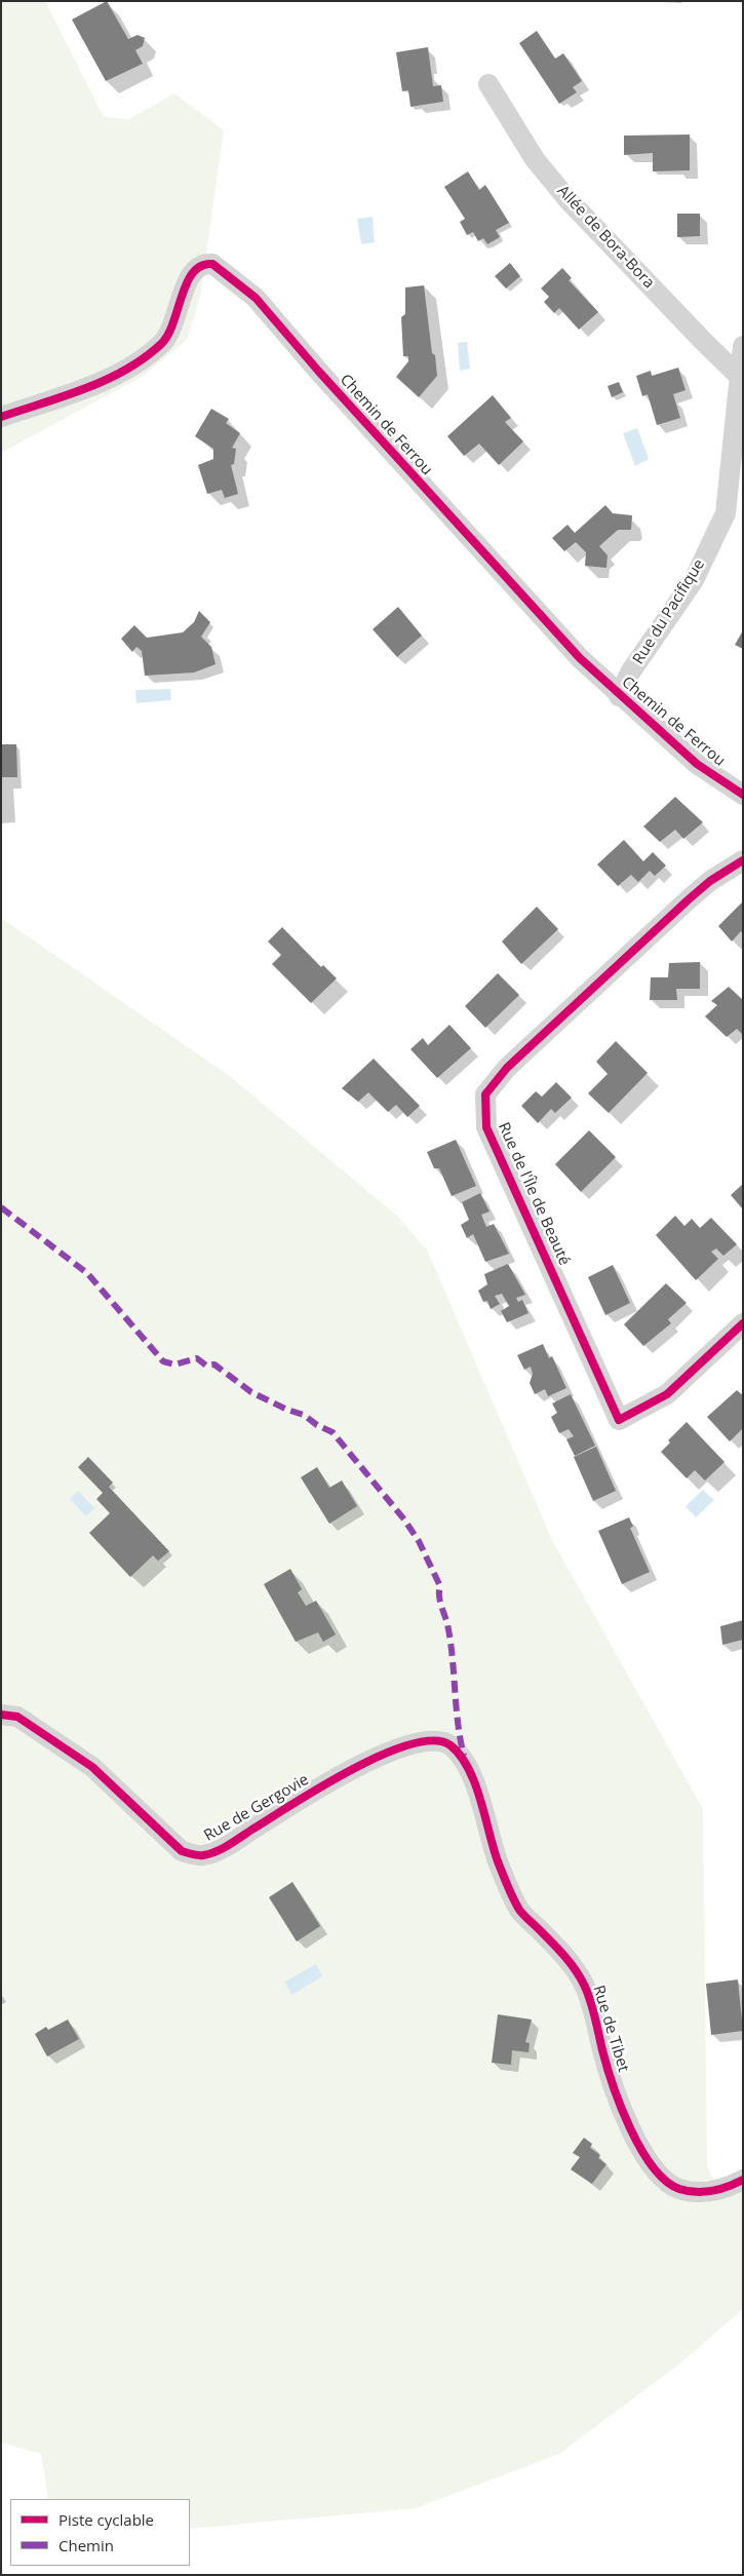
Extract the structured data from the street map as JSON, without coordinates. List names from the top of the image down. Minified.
{"streets":{"street":["Allée de Bora-Bora","Chemin de Ferrou","Rue du Pacifique","Rue de l'Île de Beauté","Rue de Gergovie","Rue de Tibet"]},"crossings":[["Allée de Bora-Bora","Rue du Pacifique"],["Chemin de Ferrou","Rue du Pacifique"],["Rue de Gergovie","Rue de Tibet"]],"legend":["Piste cyclable","Chemin"]}
